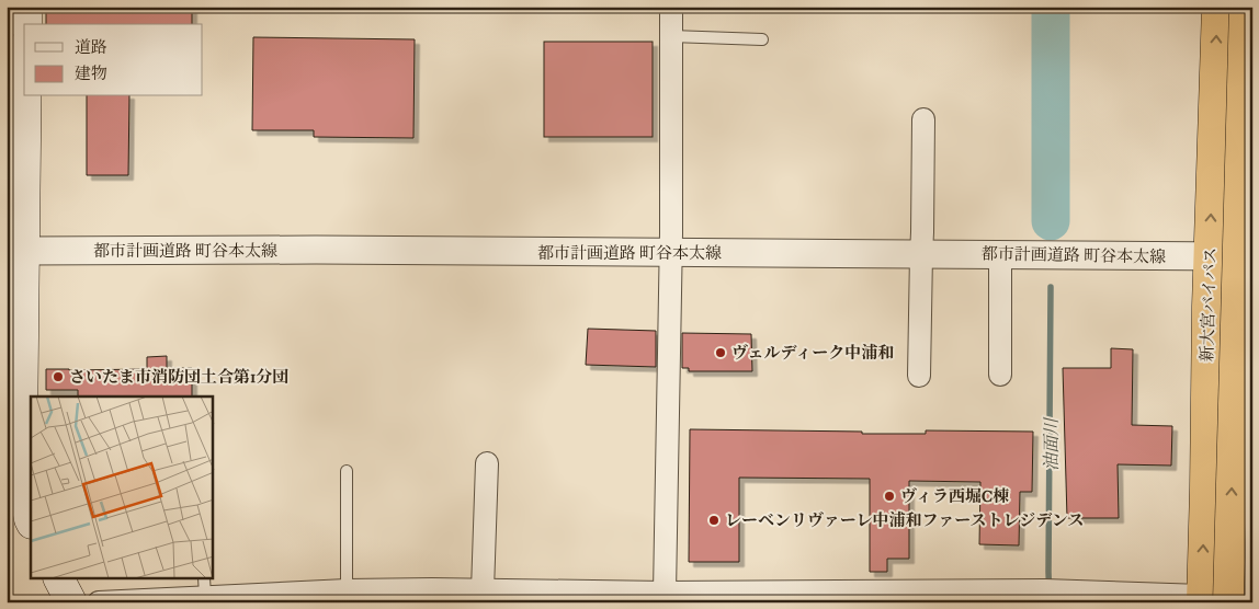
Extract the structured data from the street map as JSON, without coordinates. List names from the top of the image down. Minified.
{"streets":{"highway":["新大宮バイパス"],"street":["都市計画道路 町谷本太線"]},"crossings":[["都市計画道路 町谷本太線","新大宮バイパス"]],"water":["油面川"],"places":["ヴェルディーク中浦和","さいたま市消防団土合第1分団","ヴィラ西堀C棟","レーベンリヴァーレ中浦和ファーストレジデンス"],"legend":["道路","建物"]}
